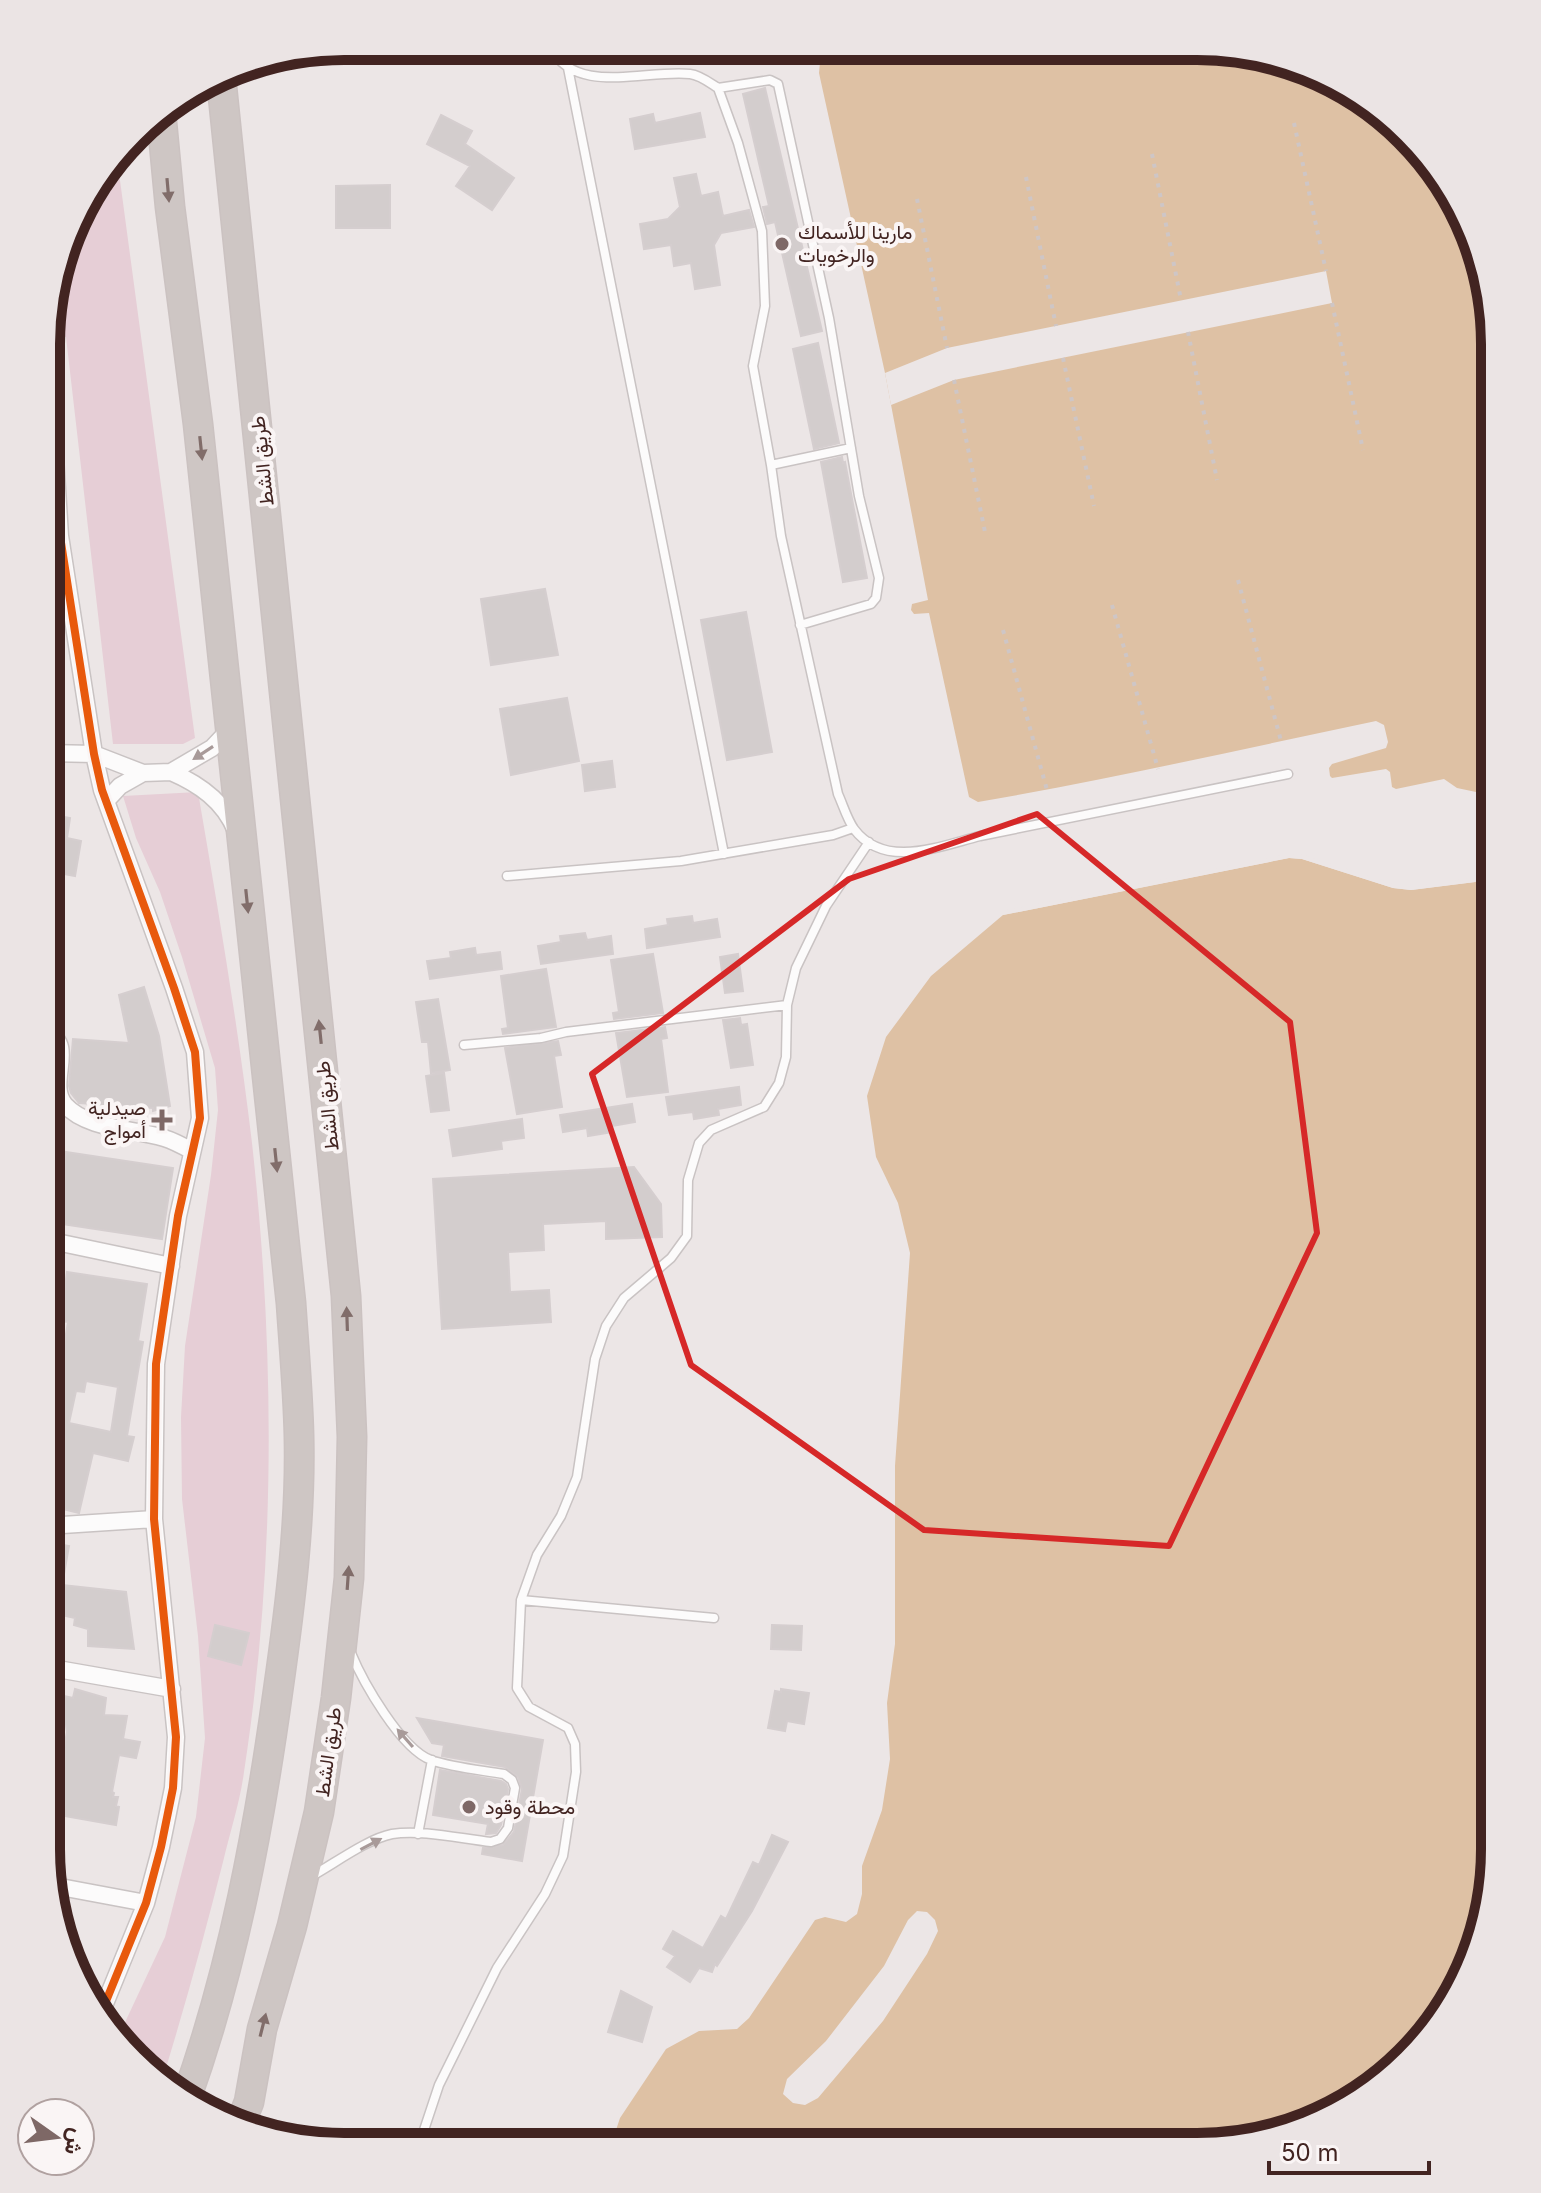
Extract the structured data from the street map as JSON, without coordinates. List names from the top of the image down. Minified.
{"streets":{"highway":["طريق الشط"]},"places":{"other":["مارينا للأسماك والرخويات","محطة وقود"],"health":["صيدلية أمواج"]},"scale_bar":"50 m","north":"right"}
